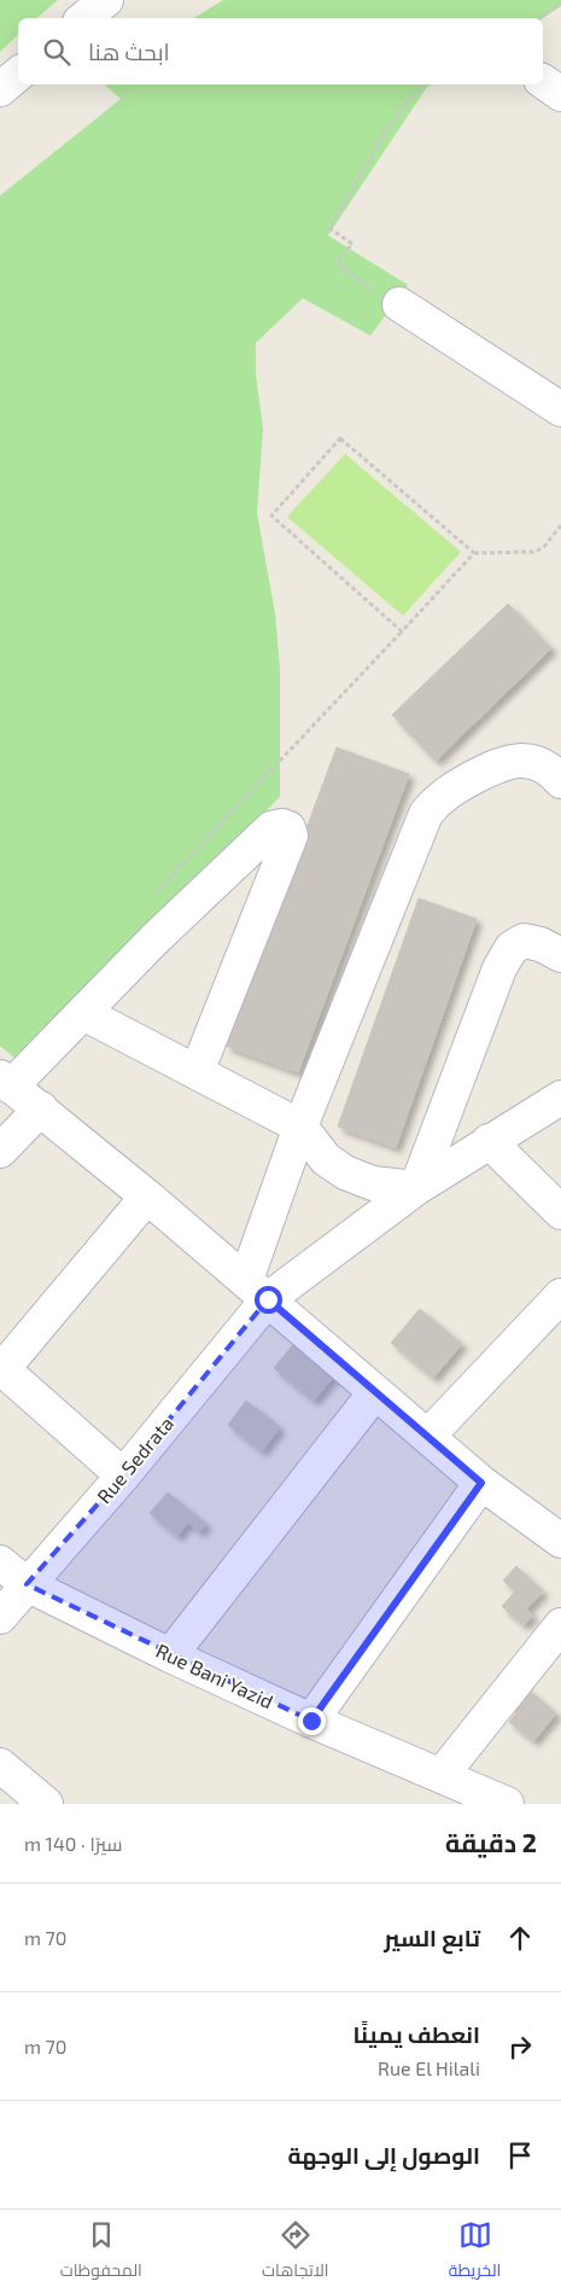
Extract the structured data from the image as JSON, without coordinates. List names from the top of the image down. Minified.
{"streets":{"street":["Rue Sedrata","Rue Bani Yazid"]},"crossings":[["Rue Sedrata","Rue Bani Yazid"]],"page":{"search":"ابحث هنا","heading":["2 دقيقة","سيرًا · 140 m"],"list":[["تابع السير","70 m"],["انعطف يمينًا","Rue El Hilali","70 m"],"الوصول إلى الوجهة"],"nav":["الخريطة","الاتجاهات","المحفوظات"]}}
